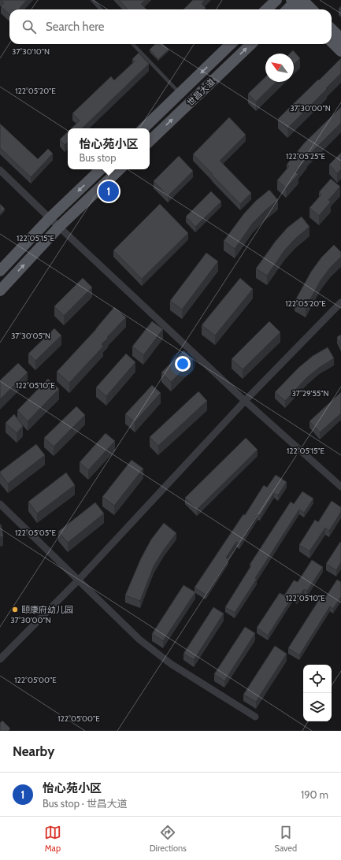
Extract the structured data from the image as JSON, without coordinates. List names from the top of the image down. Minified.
{"streets":{"main road":["世昌大道"]},"places":["颐康府幼儿园"],"north":"top left","page":{"search":"Search here","popup":["怡心苑小区","Bus stop"],"pins":"1","heading":"Nearby","list":[{"mark":"1","name":"怡心苑小区","note":"Bus stop · 世昌大道","value":"190 m"}],"nav":["Map","Directions","Saved"]},"coordinates":["37°30'10\"N","122°05'20\"E","37°30'00\"N","122°05'25\"E","122°05'15\"E","37°30'05\"N","122°05'10\"E","37°29'55\"N","122°05'05\"E","122°05'00\"E"]}
